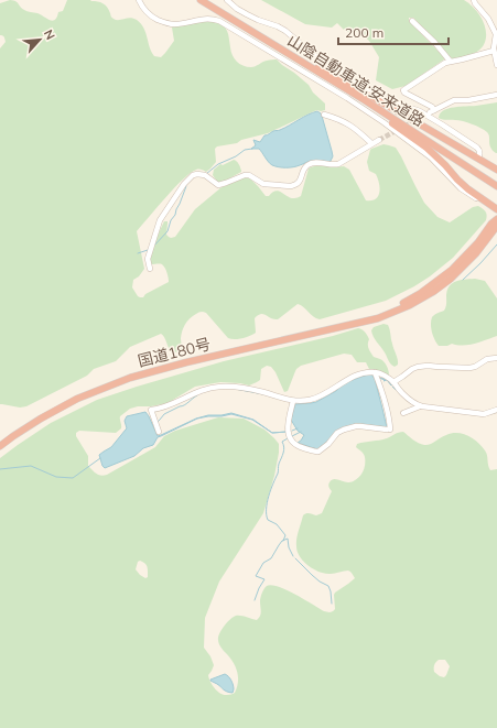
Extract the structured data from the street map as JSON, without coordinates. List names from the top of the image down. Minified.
{"streets":{"highway":["山陰自動車道;安来道路","国道180号"]},"scale_bar":"200 m","north":"top right"}
